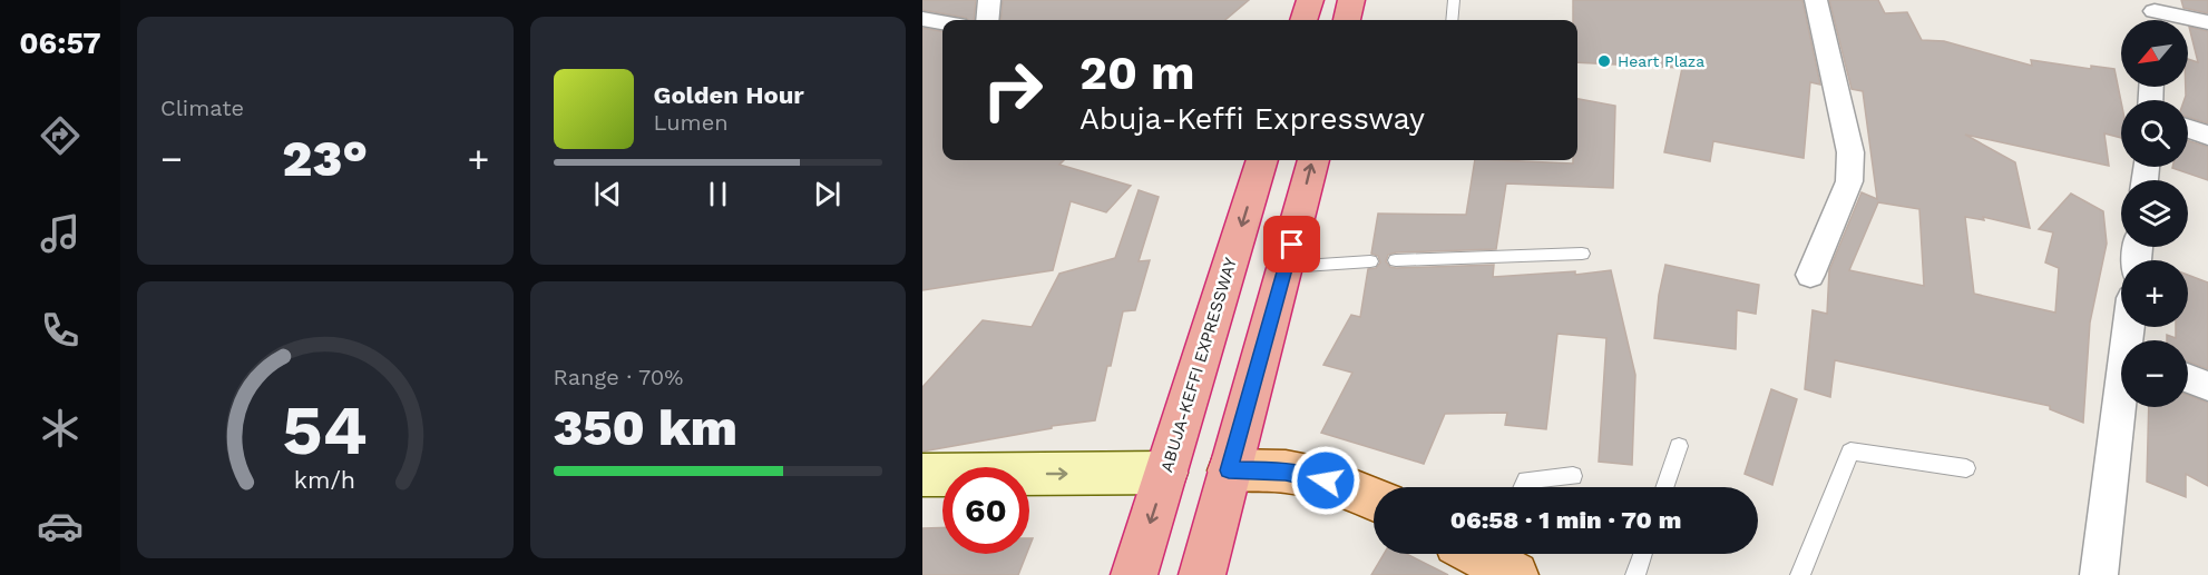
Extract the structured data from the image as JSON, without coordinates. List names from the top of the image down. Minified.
{"streets":{"highway":["ABUJA-KEFFI EXPRESSWAY"]},"places":["Heart Plaza"],"north":"bottom left","page":{"tabs":"06:57","tile":["Climate",["Range · 70%","350 km"]],"map_buttons":["+","−"],"turn":["20 m","Abuja-Keffi Expressway"],"song":["Golden Hour","Lumen"],"heat":["−","23°","+"],"limit":"60","trip":"06:58 · 1 min · 70 m","gauge":["54","km/h"]}}
